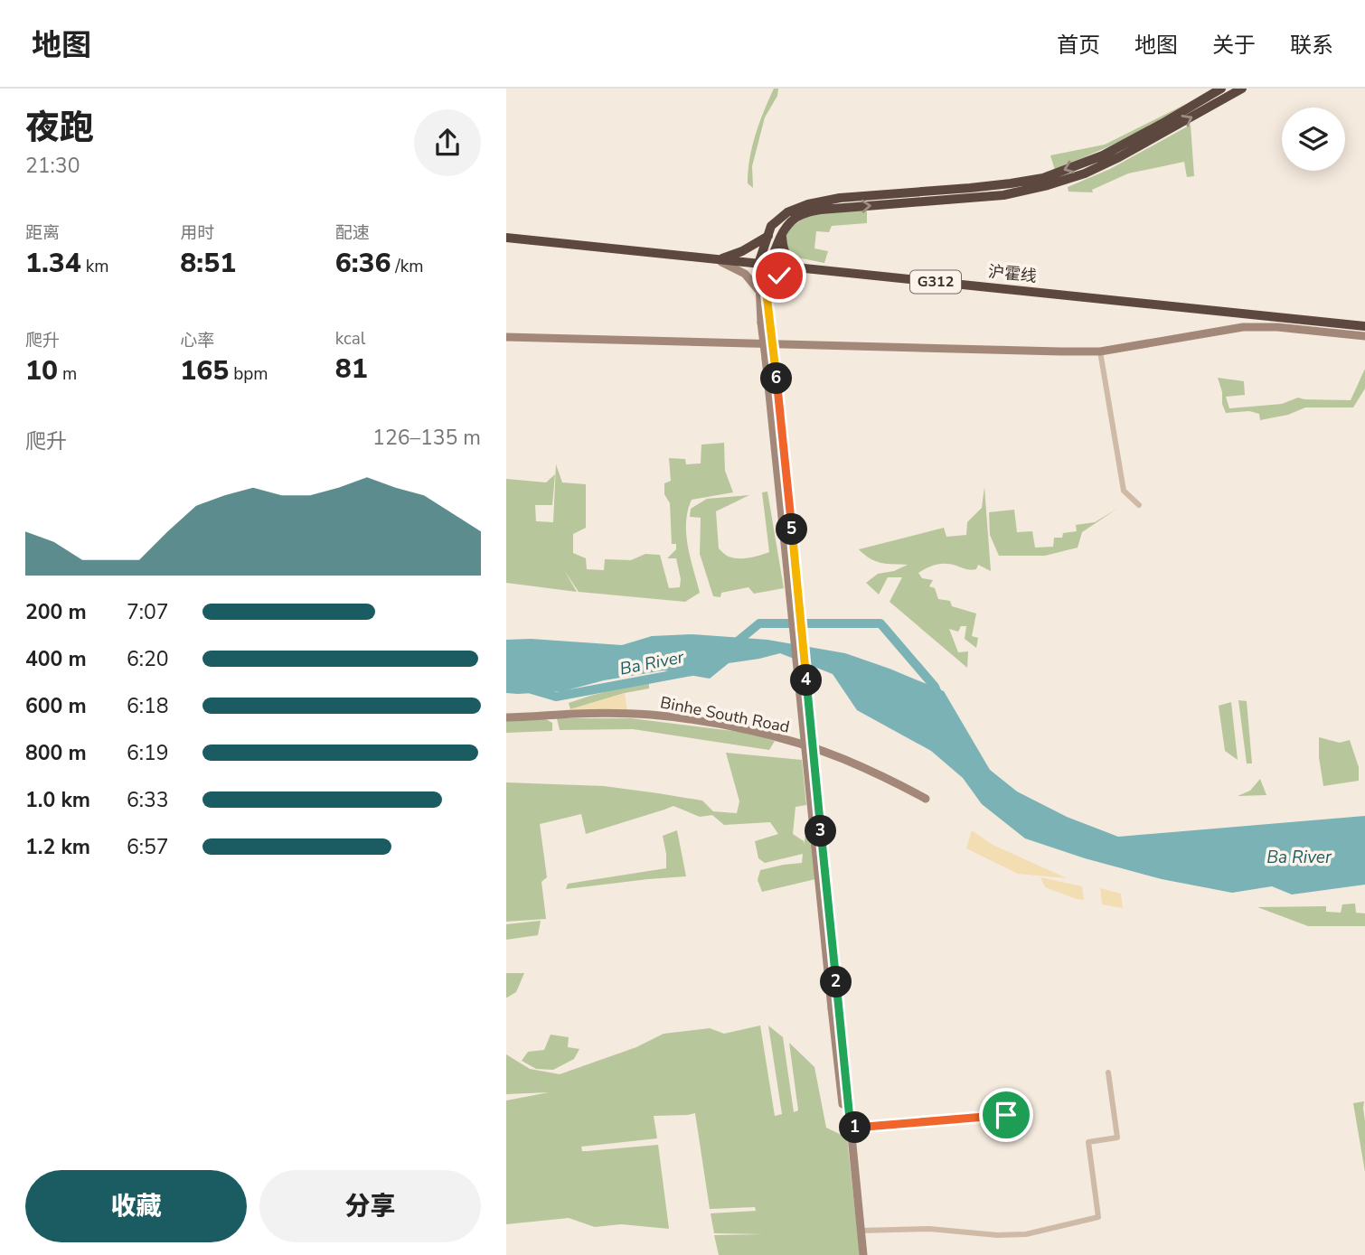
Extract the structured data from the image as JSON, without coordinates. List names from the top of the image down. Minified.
{"streets":{"highway":["沪霍线","G312"],"main road":["Binhe South Road"]},"water":["Ba River"],"page":{"header":"地图","nav":["首页","地图","关于","联系"],"heading":["夜跑","21:30"],"stats":[["距离","1.34 km"],["用时","8:51"],["配速","6:36 /km"],["爬升","10 m"],["心率","165 bpm"],["kcal","81"]],"pins":["6","5","4","3","2","1"],"chart":["爬升","126–135 m"],"list":[{"name":"200 m","note":"7:07"},{"name":"400 m","note":"6:20"},{"name":"600 m","note":"6:18"},{"name":"800 m","note":"6:19"},{"name":"1.0 km","note":"6:33"},{"name":"1.2 km","note":"6:57"}],"buttons":["收藏","分享"]}}
